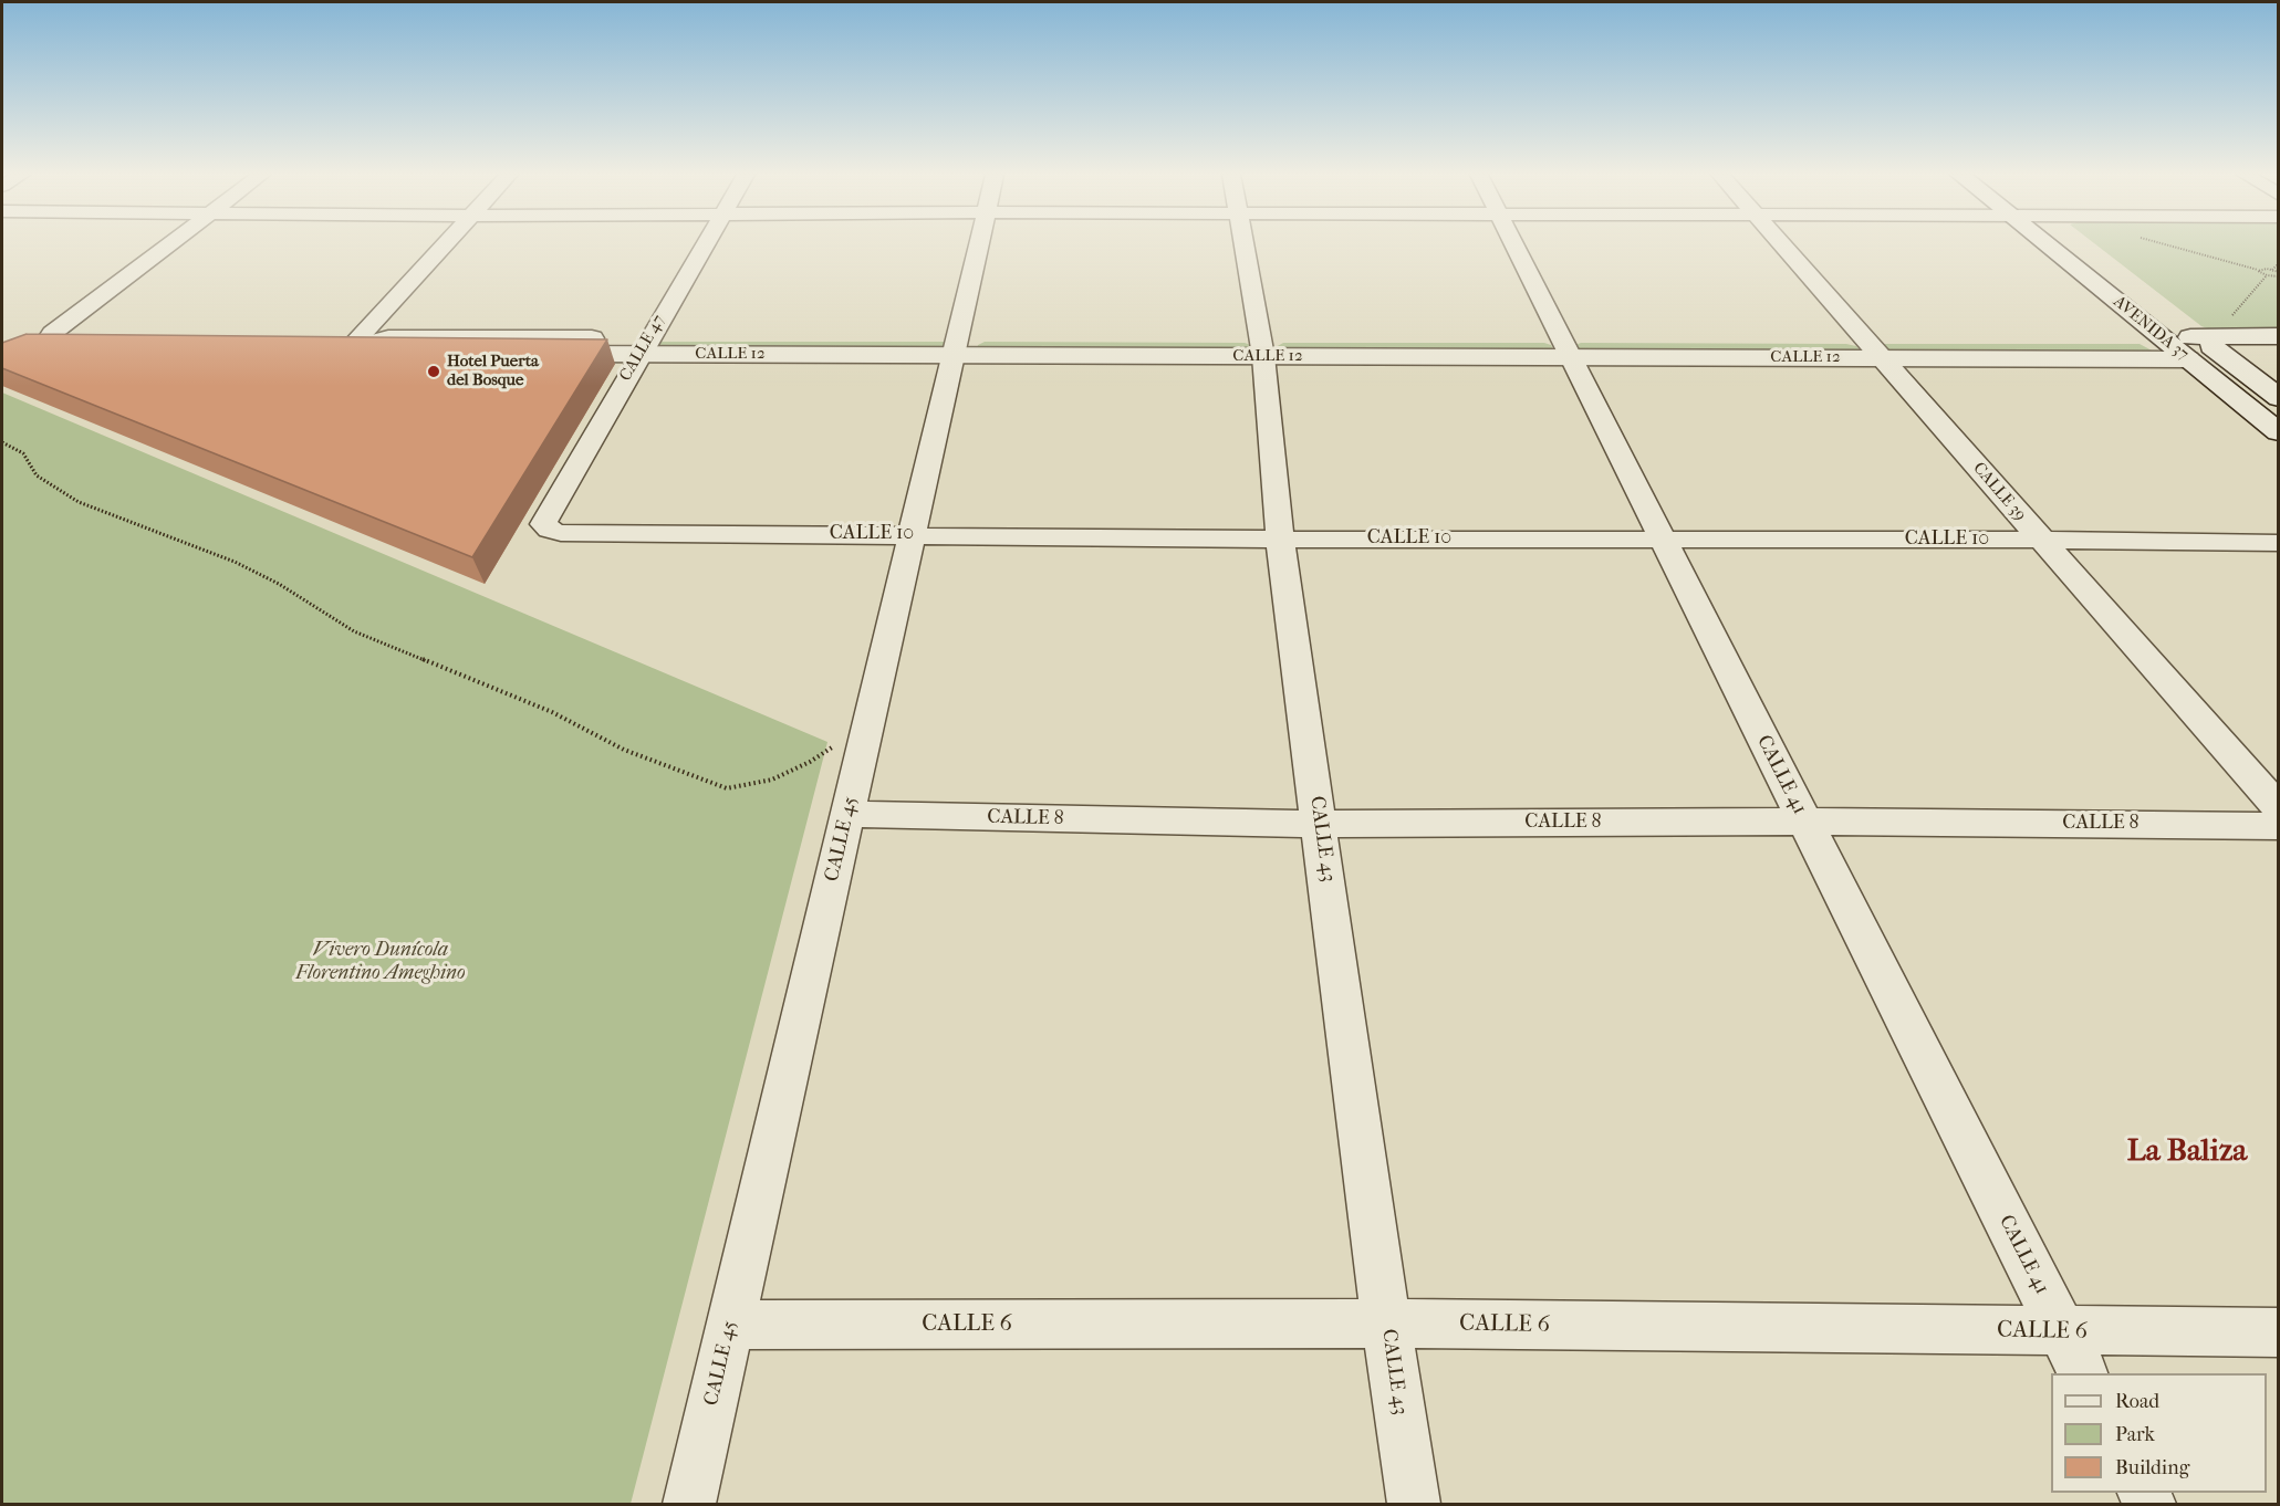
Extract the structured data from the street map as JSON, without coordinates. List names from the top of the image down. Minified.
{"streets":{"street":["AVENIDA 37","CALLE 47","CALLE 12","CALLE 39","CALLE 10","CALLE 41","CALLE 8","CALLE 45","CALLE 43","CALLE 6"]},"crossings":[["AVENIDA 37","CALLE 12"],["CALLE 47","CALLE 12"],["CALLE 47","CALLE 10"],["CALLE 12","CALLE 39"],["CALLE 12","CALLE 41"],["CALLE 12","CALLE 45"],["CALLE 12","CALLE 43"],["CALLE 39","CALLE 10"],["CALLE 10","CALLE 41"],["CALLE 10","CALLE 45"],["CALLE 10","CALLE 43"],["CALLE 41","CALLE 8"],["CALLE 41","CALLE 6"],["CALLE 8","CALLE 45"],["CALLE 8","CALLE 43"],["CALLE 45","CALLE 6"],["CALLE 43","CALLE 6"]],"districts":["La Baliza"],"parks":["Vivero Dunícola Florentino Ameghino"],"places":["Hotel Puerta del Bosque"],"legend":["Road","Park","Building"]}
